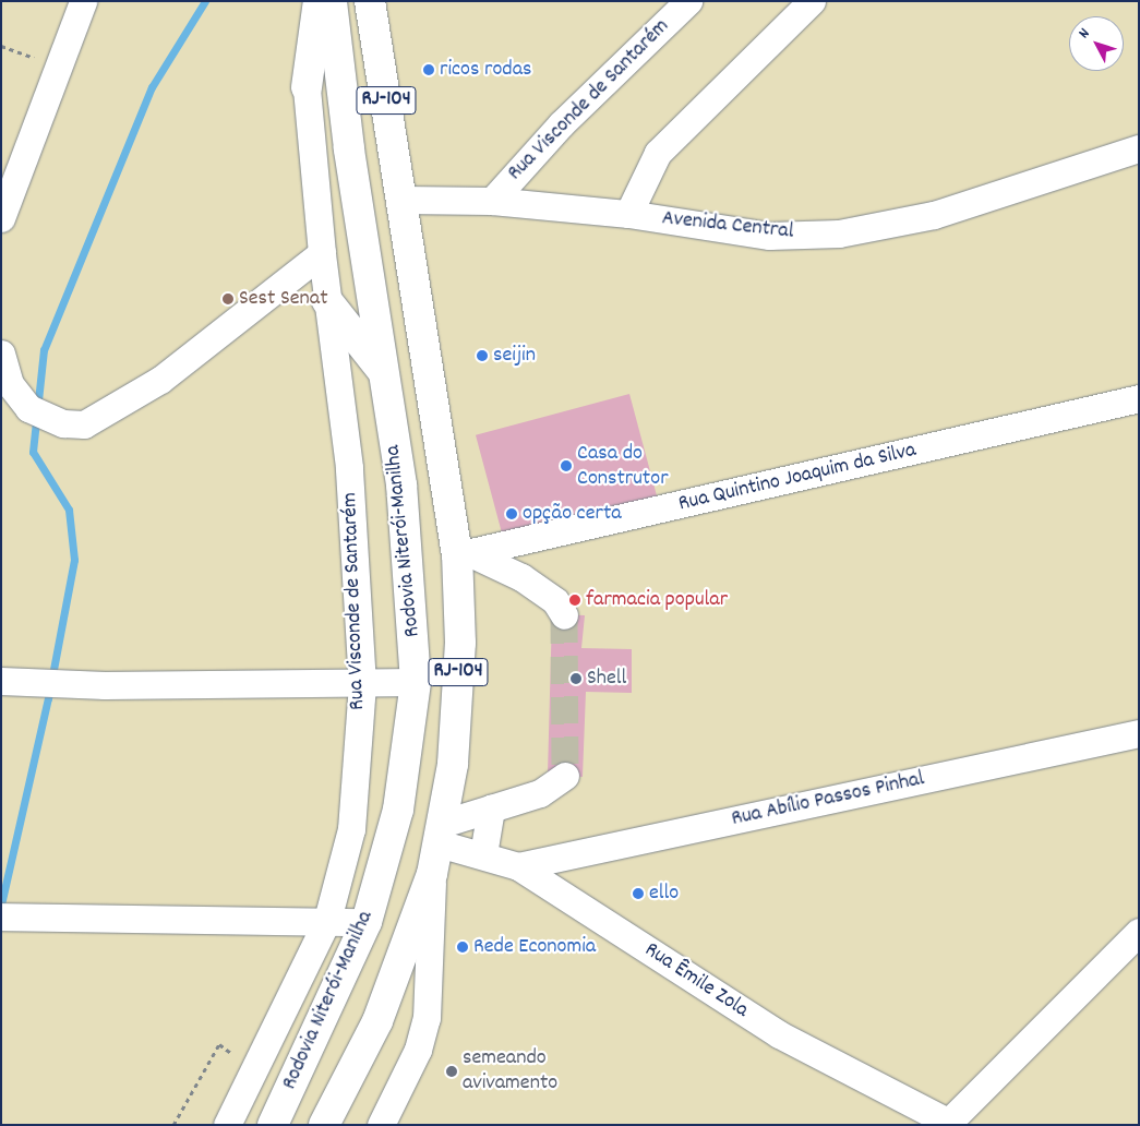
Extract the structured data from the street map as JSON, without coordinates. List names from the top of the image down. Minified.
{"streets":{"highway":["RJ-104","Rodovia Niterói-Manilha"],"street":["Rua Visconde de Santarém","Avenida Central","Rua Quintino Joaquim da Silva","Rua Abílio Passos Pinhal","Rua Êmile Zola"]},"crossings":[["RJ-104","Avenida Central"],["RJ-104","Rua Quintino Joaquim da Silva"],["RJ-104","Rua Êmile Zola"],["Rua Visconde de Santarém","Avenida Central"],["Rua Abílio Passos Pinhal","Rua Êmile Zola"]],"places":["ricos rodas","Sest Senat","seijin","Casa do Construtor","opção certa","farmacia popular","Shell","ello","Rede Economia","semeando avivamento"],"north":"top left"}
